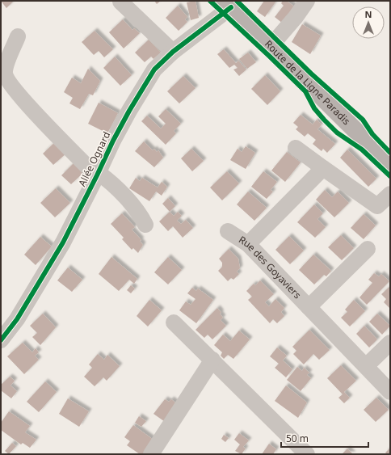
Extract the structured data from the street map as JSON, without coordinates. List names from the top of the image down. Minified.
{"streets":{"main road":["Route de la Ligne Paradis"],"street":["Allée Ognard","Rue des Goyaviers"]},"crossings":[["Route de la Ligne Paradis","Allée Ognard"]],"scale_bar":"50 m","north":"top"}
